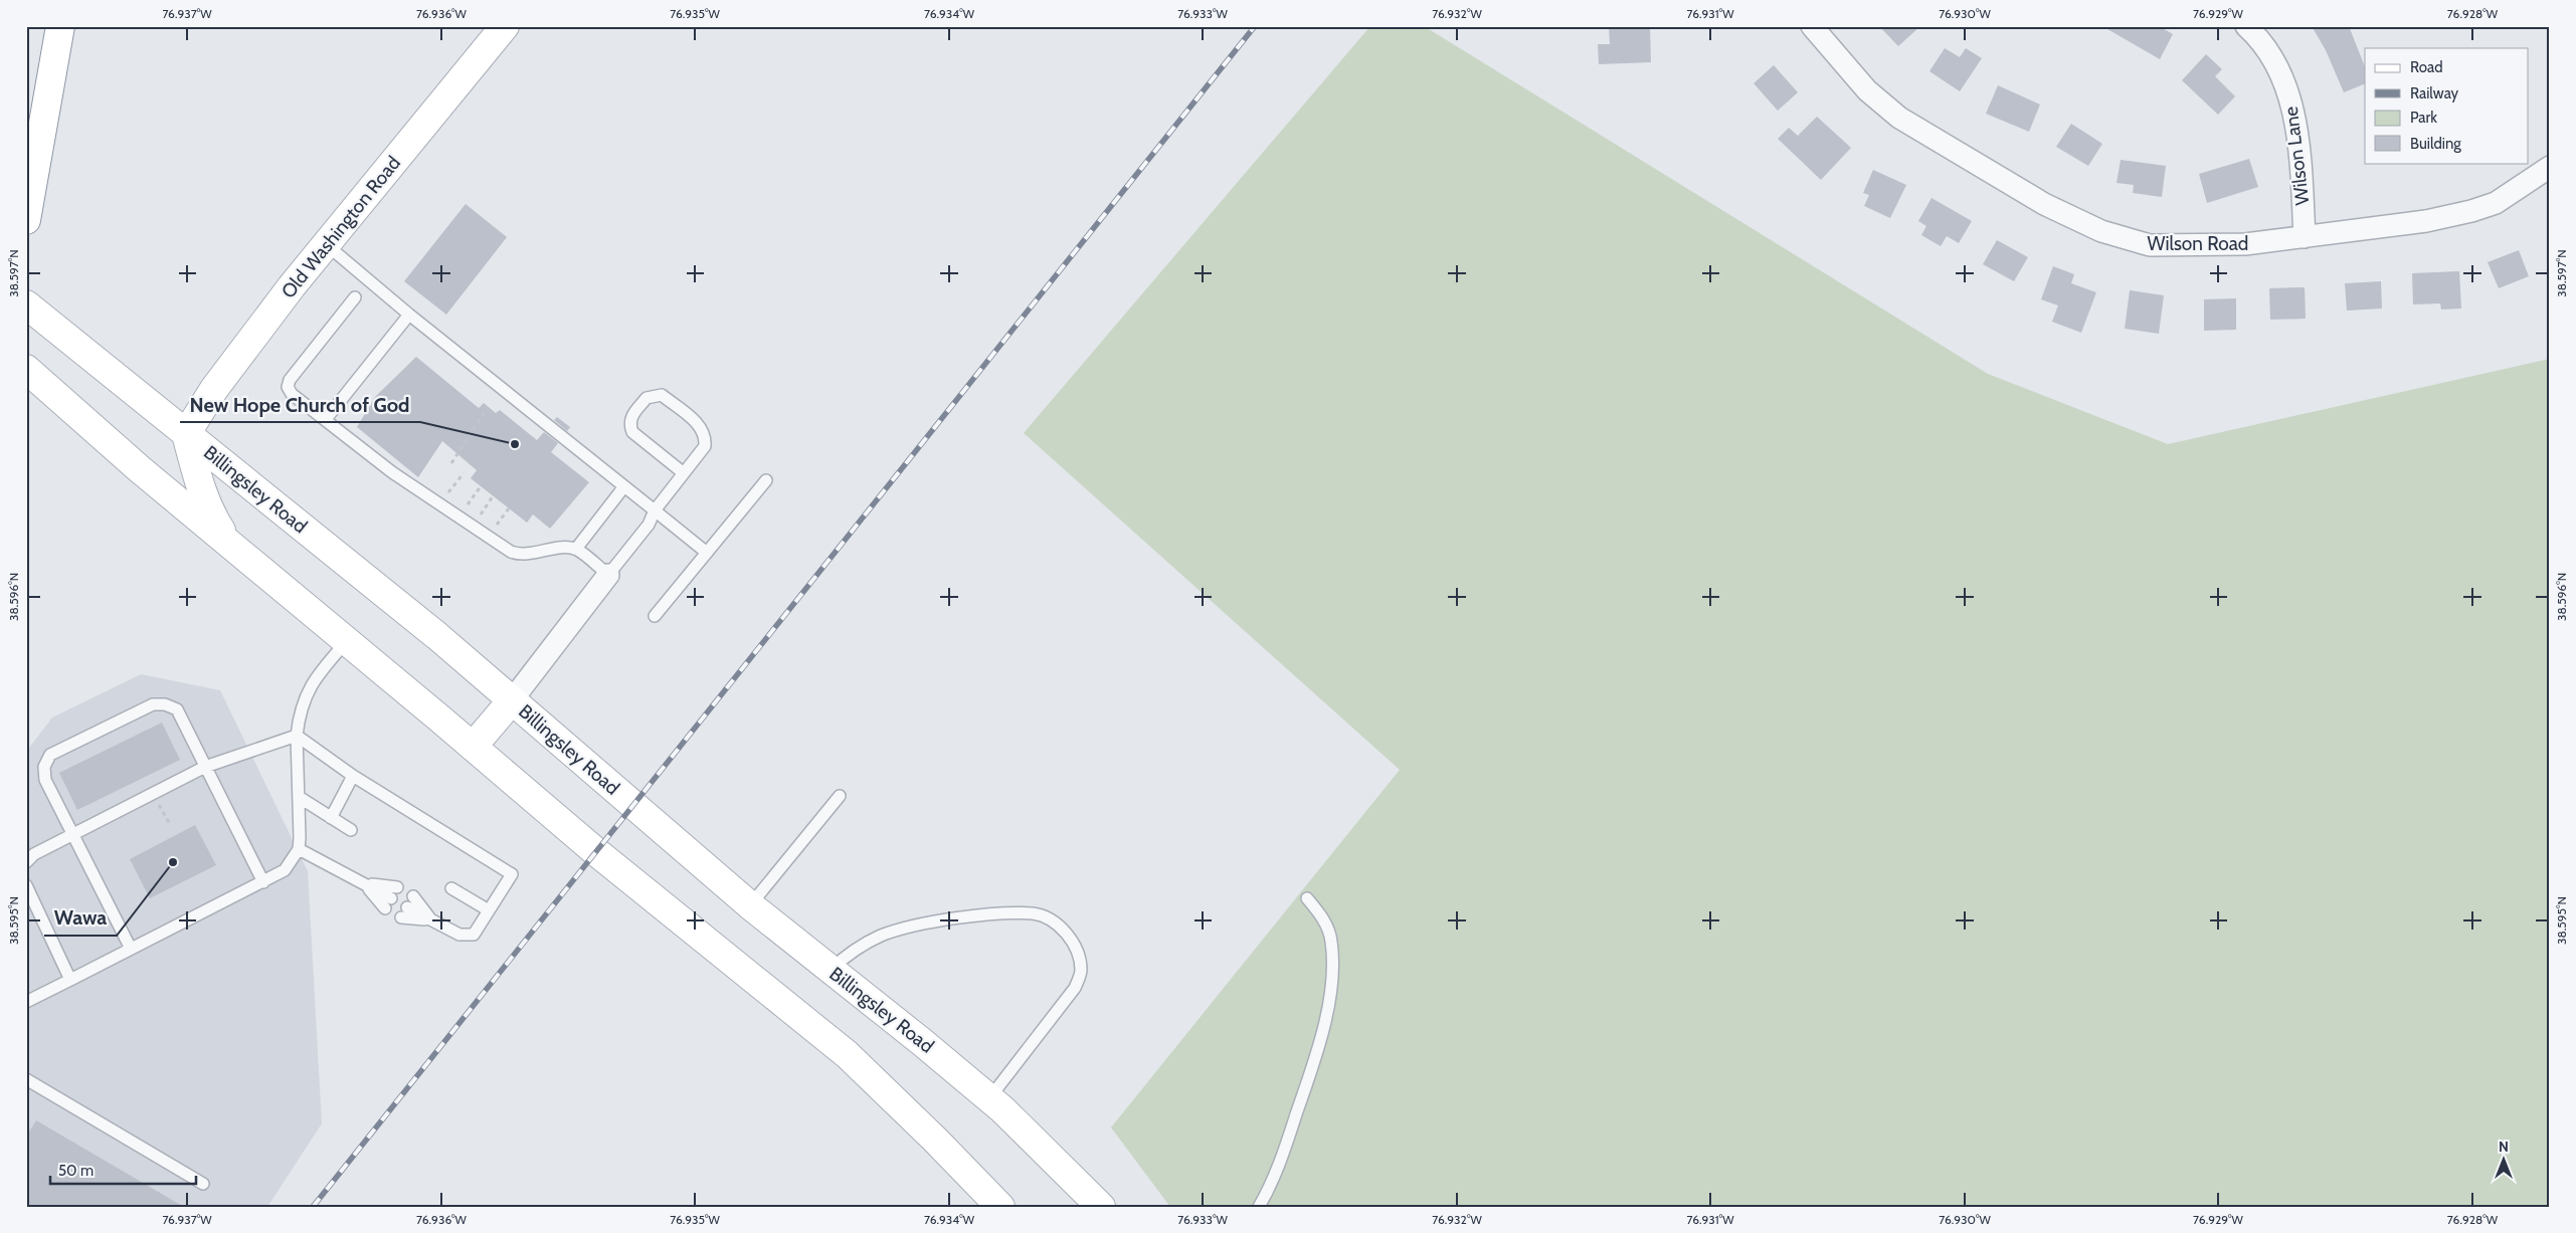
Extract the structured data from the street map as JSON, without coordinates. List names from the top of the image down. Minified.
{"streets":{"main road":["Old Washington Road","Billingsley Road"],"street":["Wilson Lane","Wilson Road"]},"crossings":[["Wilson Lane","Wilson Road"],["Old Washington Road","Billingsley Road"]],"places":["New Hope Church of God","Wawa"],"legend":["Road","Railway","Park","Building"],"scale_bar":"50 m","north":"top","coordinates":["76.937°W","76.936°W","76.935°W","76.934°W","76.933°W","76.932°W","76.931°W","76.930°W","76.929°W","76.928°W","38.597°N","38.596°N","38.595°N"]}
